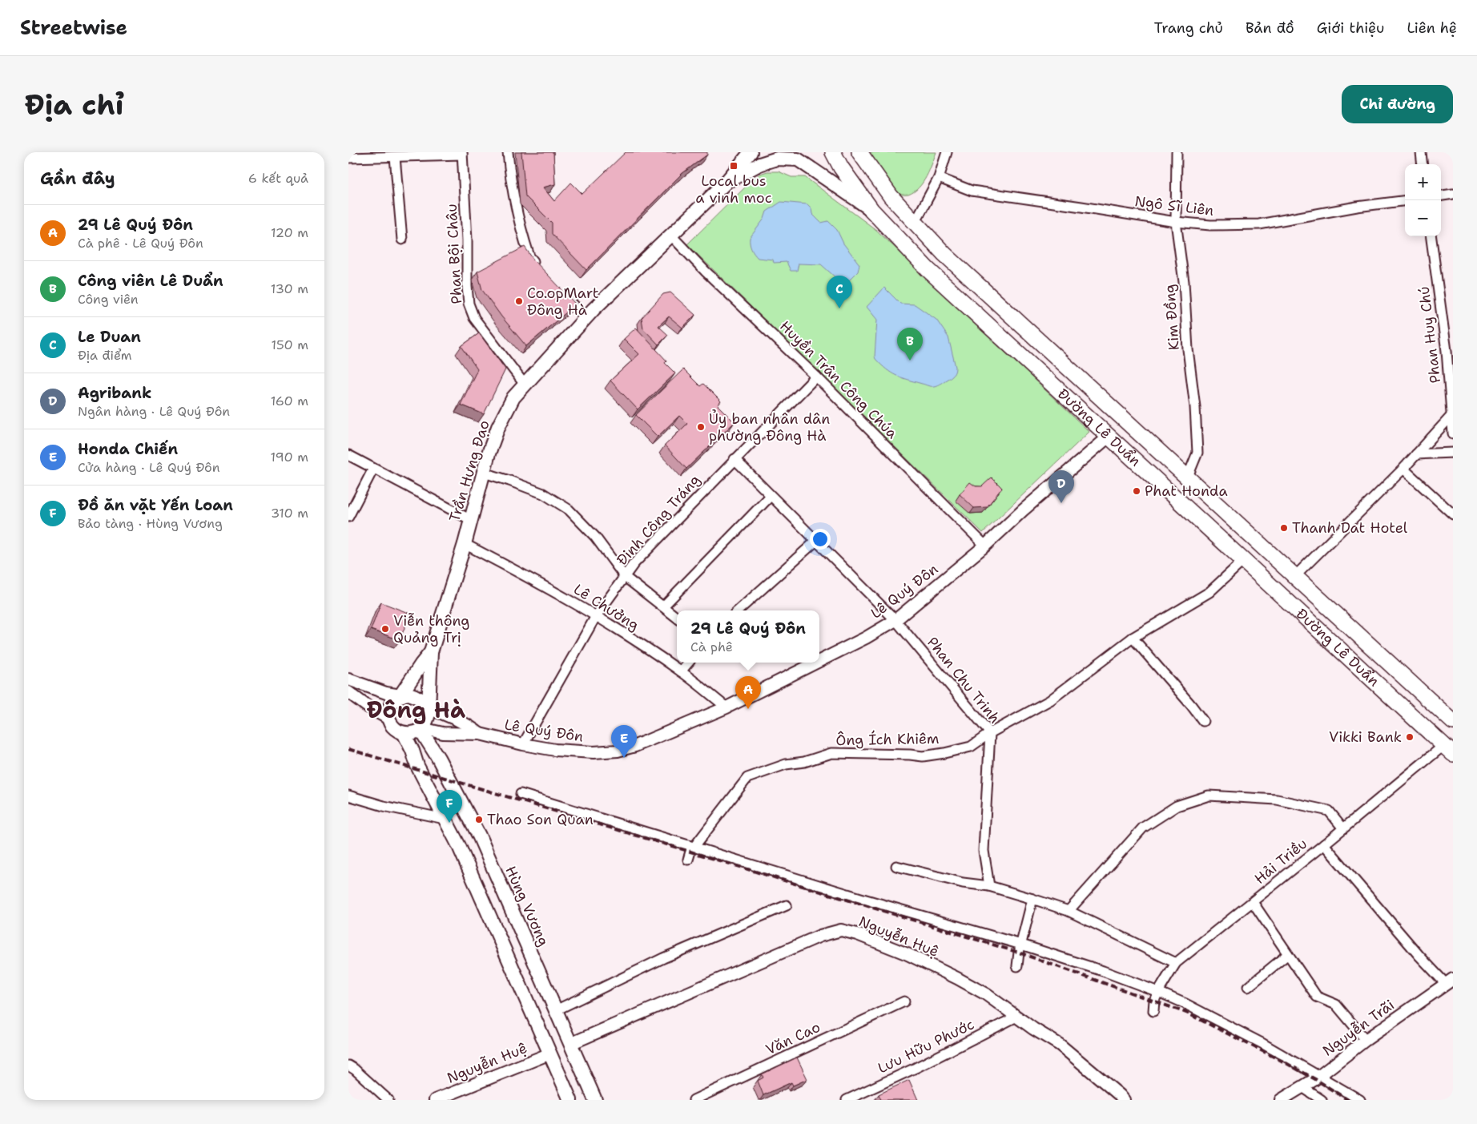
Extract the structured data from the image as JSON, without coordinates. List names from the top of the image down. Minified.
{"streets":{"highway":["Đường Lê Duẩn"],"main road":["Trần Hưng Đạo","Hùng Vương"],"street":["Ngô Sĩ Liên","Phan Bội Châu","Kim Đồng","Phan Huy Chú","Huyền Trân Công Chúa","Đinh Công Tráng","Lê Quý Đôn","Lê Chưởng","Phan Chu Trinh","Ông Ích Khiêm","Hải Triều","Nguyễn Huệ","Nguyễn Trãi","Văn Cao","Lưu Hữu Phước"]},"crossings":[["Ngô Sĩ Liên","Kim Đồng"],["Phan Bội Châu","Trần Hưng Đạo"],["Kim Đồng","Đường Lê Duẩn"],["Huyền Trân Công Chúa","Trần Hưng Đạo"],["Huyền Trân Công Chúa","Đinh Công Tráng"],["Huyền Trân Công Chúa","Lê Quý Đôn"],["Đường Lê Duẩn","Lê Quý Đôn"],["Đường Lê Duẩn","Ông Ích Khiêm"],["Đường Lê Duẩn","Hải Triều"],["Trần Hưng Đạo","Lê Quý Đôn"],["Trần Hưng Đạo","Lê Chưởng"],["Trần Hưng Đạo","Hùng Vương"],["Đinh Công Tráng","Lê Quý Đôn"],["Đinh Công Tráng","Lê Chưởng"],["Đinh Công Tráng","Phan Chu Trinh"],["Lê Quý Đôn","Lê Chưởng"],["Lê Quý Đôn","Phan Chu Trinh"],["Lê Quý Đôn","Hùng Vương"],["Phan Chu Trinh","Ông Ích Khiêm"],["Hùng Vương","Nguyễn Huệ"],["Nguyễn Huệ","Lưu Hữu Phước"]],"districts":["Đông Hà"],"places":{"transit":["Local bus a vinh moc"],"other":["Co.opMart Đông Hà","Ủy ban nhân dân phường Đông Hà","Phat Honda","Thanh Dat Hotel","Viễn thông Quảng Trị","Vikki Bank","Thao Son Quan"]},"page":{"header":"Streetwise","nav":["Trang chủ","Bản đồ","Giới thiệu","Liên hệ"],"buttons":"Chỉ đường","title":"Địa chỉ","heading":["Gần đây","6 kết quả"],"map_buttons":["+","−"],"list":[{"mark":"A","name":"29 Lê Quý Đôn","note":"Cà phê · Lê Quý Đôn","value":"120 m"},{"mark":"B","name":"Công viên Lê Duẩn","note":"Công viên","value":"130 m"},{"mark":"C","name":"Le Duan","note":"Địa điểm","value":"150 m"},{"mark":"D","name":"Agribank","note":"Ngân hàng · Lê Quý Đôn","value":"160 m"},{"mark":"E","name":"Honda Chiến","note":"Cửa hàng · Lê Quý Đôn","value":"190 m"},{"mark":"F","name":"Đồ ăn vặt Yến Loan","note":"Bảo tàng · Hùng Vương","value":"310 m"}],"pins":["C","B","D","A","E","F"],"popup":["29 Lê Quý Đôn","Cà phê"]}}
